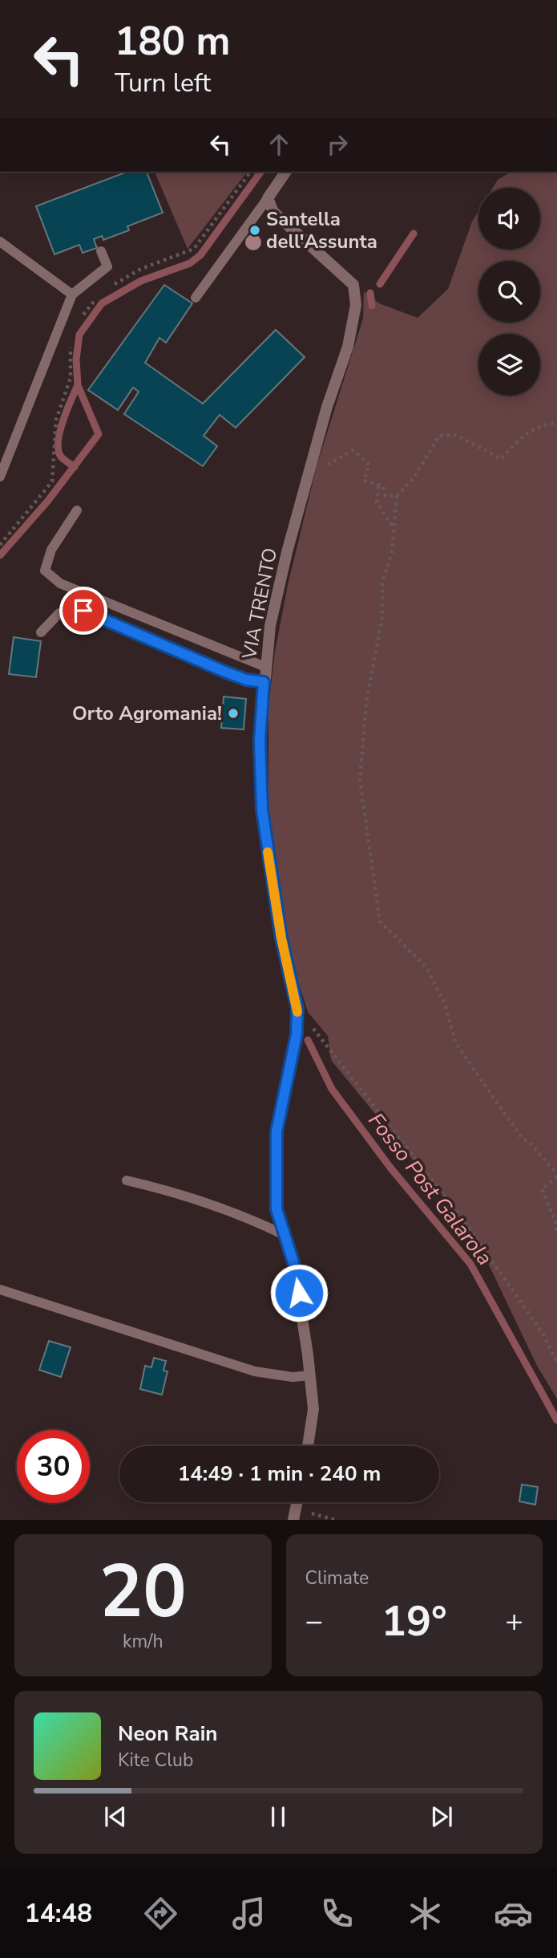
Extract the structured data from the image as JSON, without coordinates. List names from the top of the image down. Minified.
{"streets":{"street":["VIA TRENTO"]},"water":["Fosso Post Galarola"],"places":["Santella dell'Assunta","Orto Agromania!"],"page":{"turn":["180 m","Turn left"],"limit":"30","trip":"14:49 · 1 min · 240 m","tile":[["20","km/h"],"Climate"],"heat":["−","19°","+"],"song":["Neon Rain","Kite Club"],"tabs":"14:48"}}
